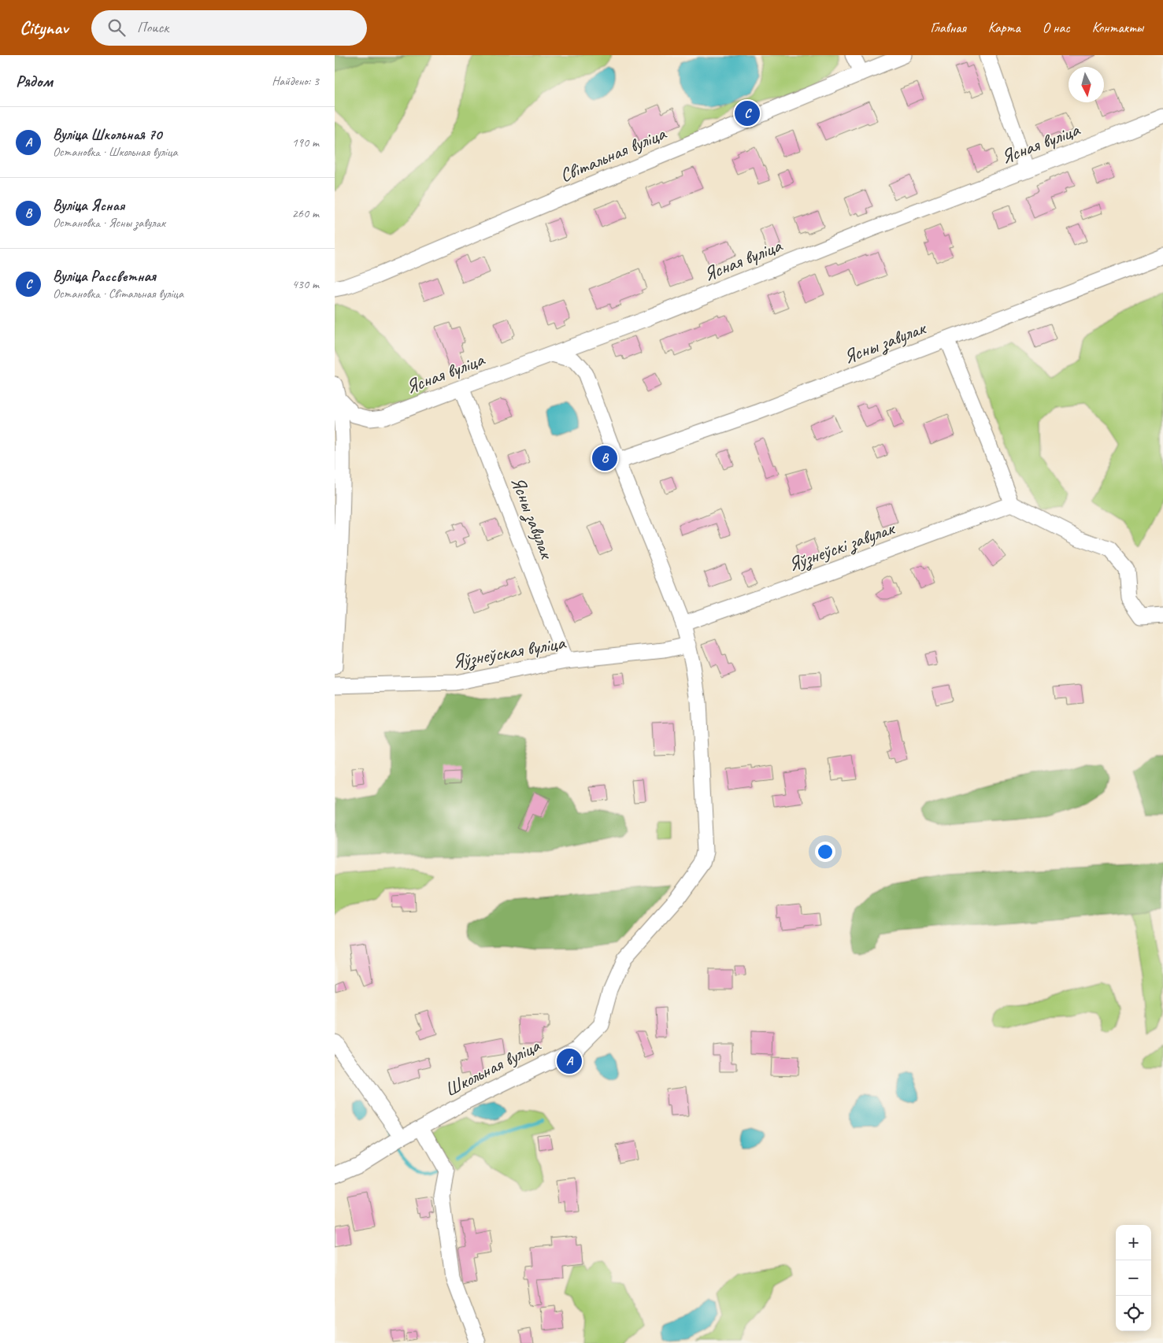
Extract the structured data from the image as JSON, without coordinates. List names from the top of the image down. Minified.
{"streets":{"street":["Ясная вуліца","Світальная вуліца","Ясны завулак","Яўзнеўскі завулак","Яўзнеўская вуліца","Школьная вуліца"]},"crossings":[["Ясная вуліца","Ясны завулак"],["Ясная вуліца","Школьная вуліца"],["Ясны завулак","Яўзнеўская вуліца"],["Ясны завулак","Школьная вуліца"],["Яўзнеўскі завулак","Школьная вуліца"],["Яўзнеўская вуліца","Школьная вуліца"]],"north":"bottom","page":{"header":"Citynav","search":"Поиск","nav":["Главная","Карта","О нас","Контакты"],"heading":["Рядом","Найдено: 3"],"pins":["C","B","A"],"list":[{"mark":"A","name":"Вуліца Школьная 70","note":"Остановка · Школьная вуліца","value":"190 m"},{"mark":"B","name":"Вуліца Ясная","note":"Остановка · Ясны завулак","value":"260 m"},{"mark":"C","name":"Вуліца Рассветная","note":"Остановка · Світальная вуліца","value":"430 m"}],"map_buttons":["+","−"]}}
